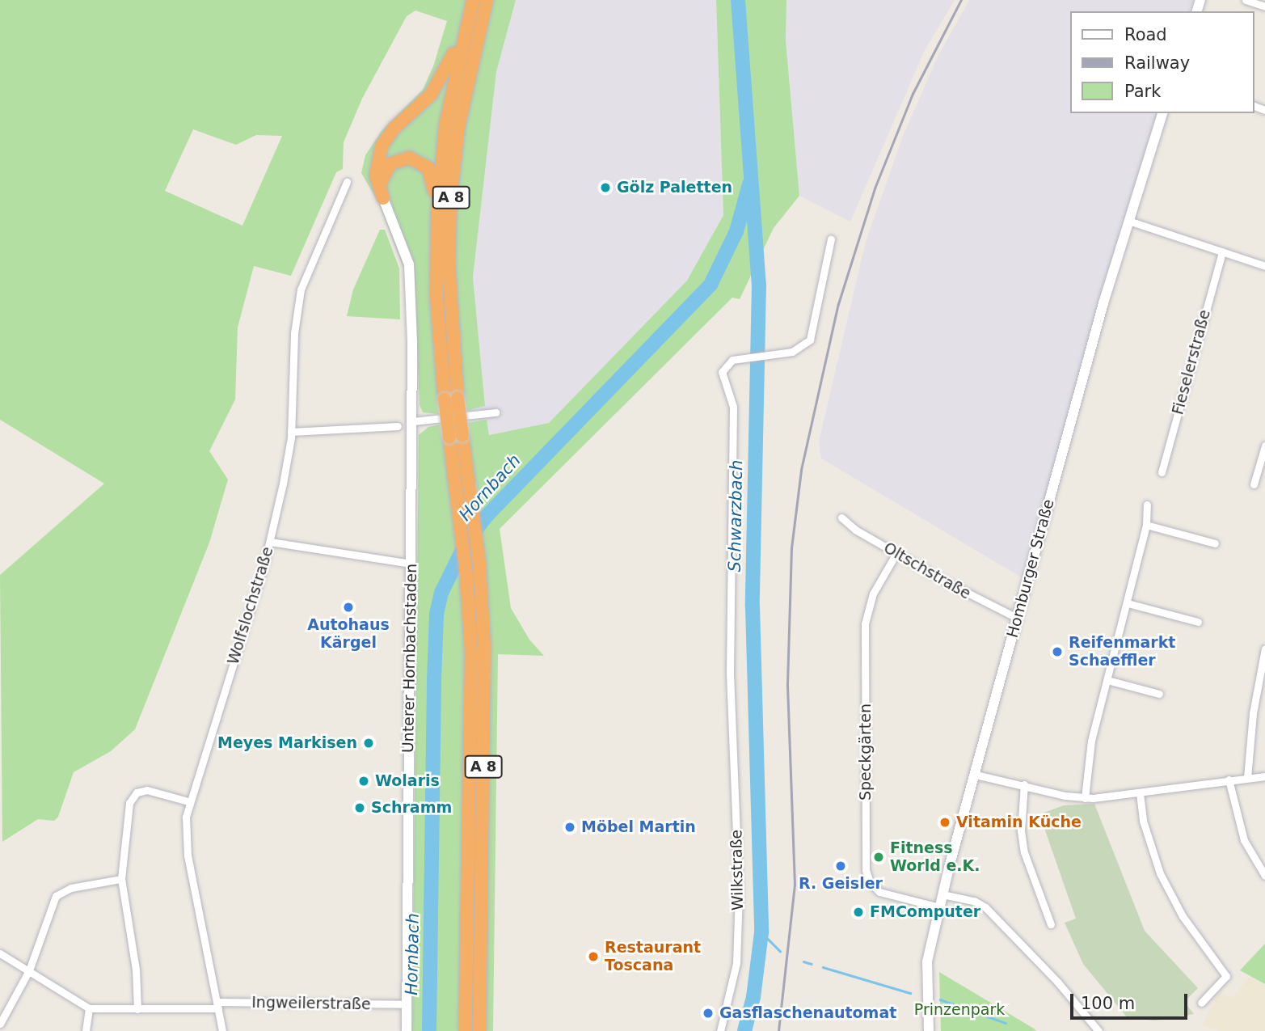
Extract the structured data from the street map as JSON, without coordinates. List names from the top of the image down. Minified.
{"streets":{"highway":["A 8"],"main road":["Homburger Straße","Unterer Hornbachstaden"],"street":["Fieselerstraße","Oltschstraße","Wolfslochstraße","Speckgärten","Wilkstraße","Ingweilerstraße"]},"crossings":[["Homburger Straße","Oltschstraße"],["Homburger Straße","Speckgärten"],["Oltschstraße","Speckgärten"],["Wolfslochstraße","Ingweilerstraße"],["Unterer Hornbachstaden","Ingweilerstraße"]],"water":["Hornbach","Schwarzbach"],"parks":["Prinzenpark"],"places":["Gölz Paletten","Autohaus Kärgel","Reifenmarkt Schaeffler","Meyes Markisen","Wolaris","Schramm","Vitamin Küche","Möbel Martin","Fitness World e.K.","R. Geisler","FMComputer","Restaurant Toscana","Gasflaschenautomat"],"legend":["Road","Railway","Park"],"scale_bar":"100 m"}
